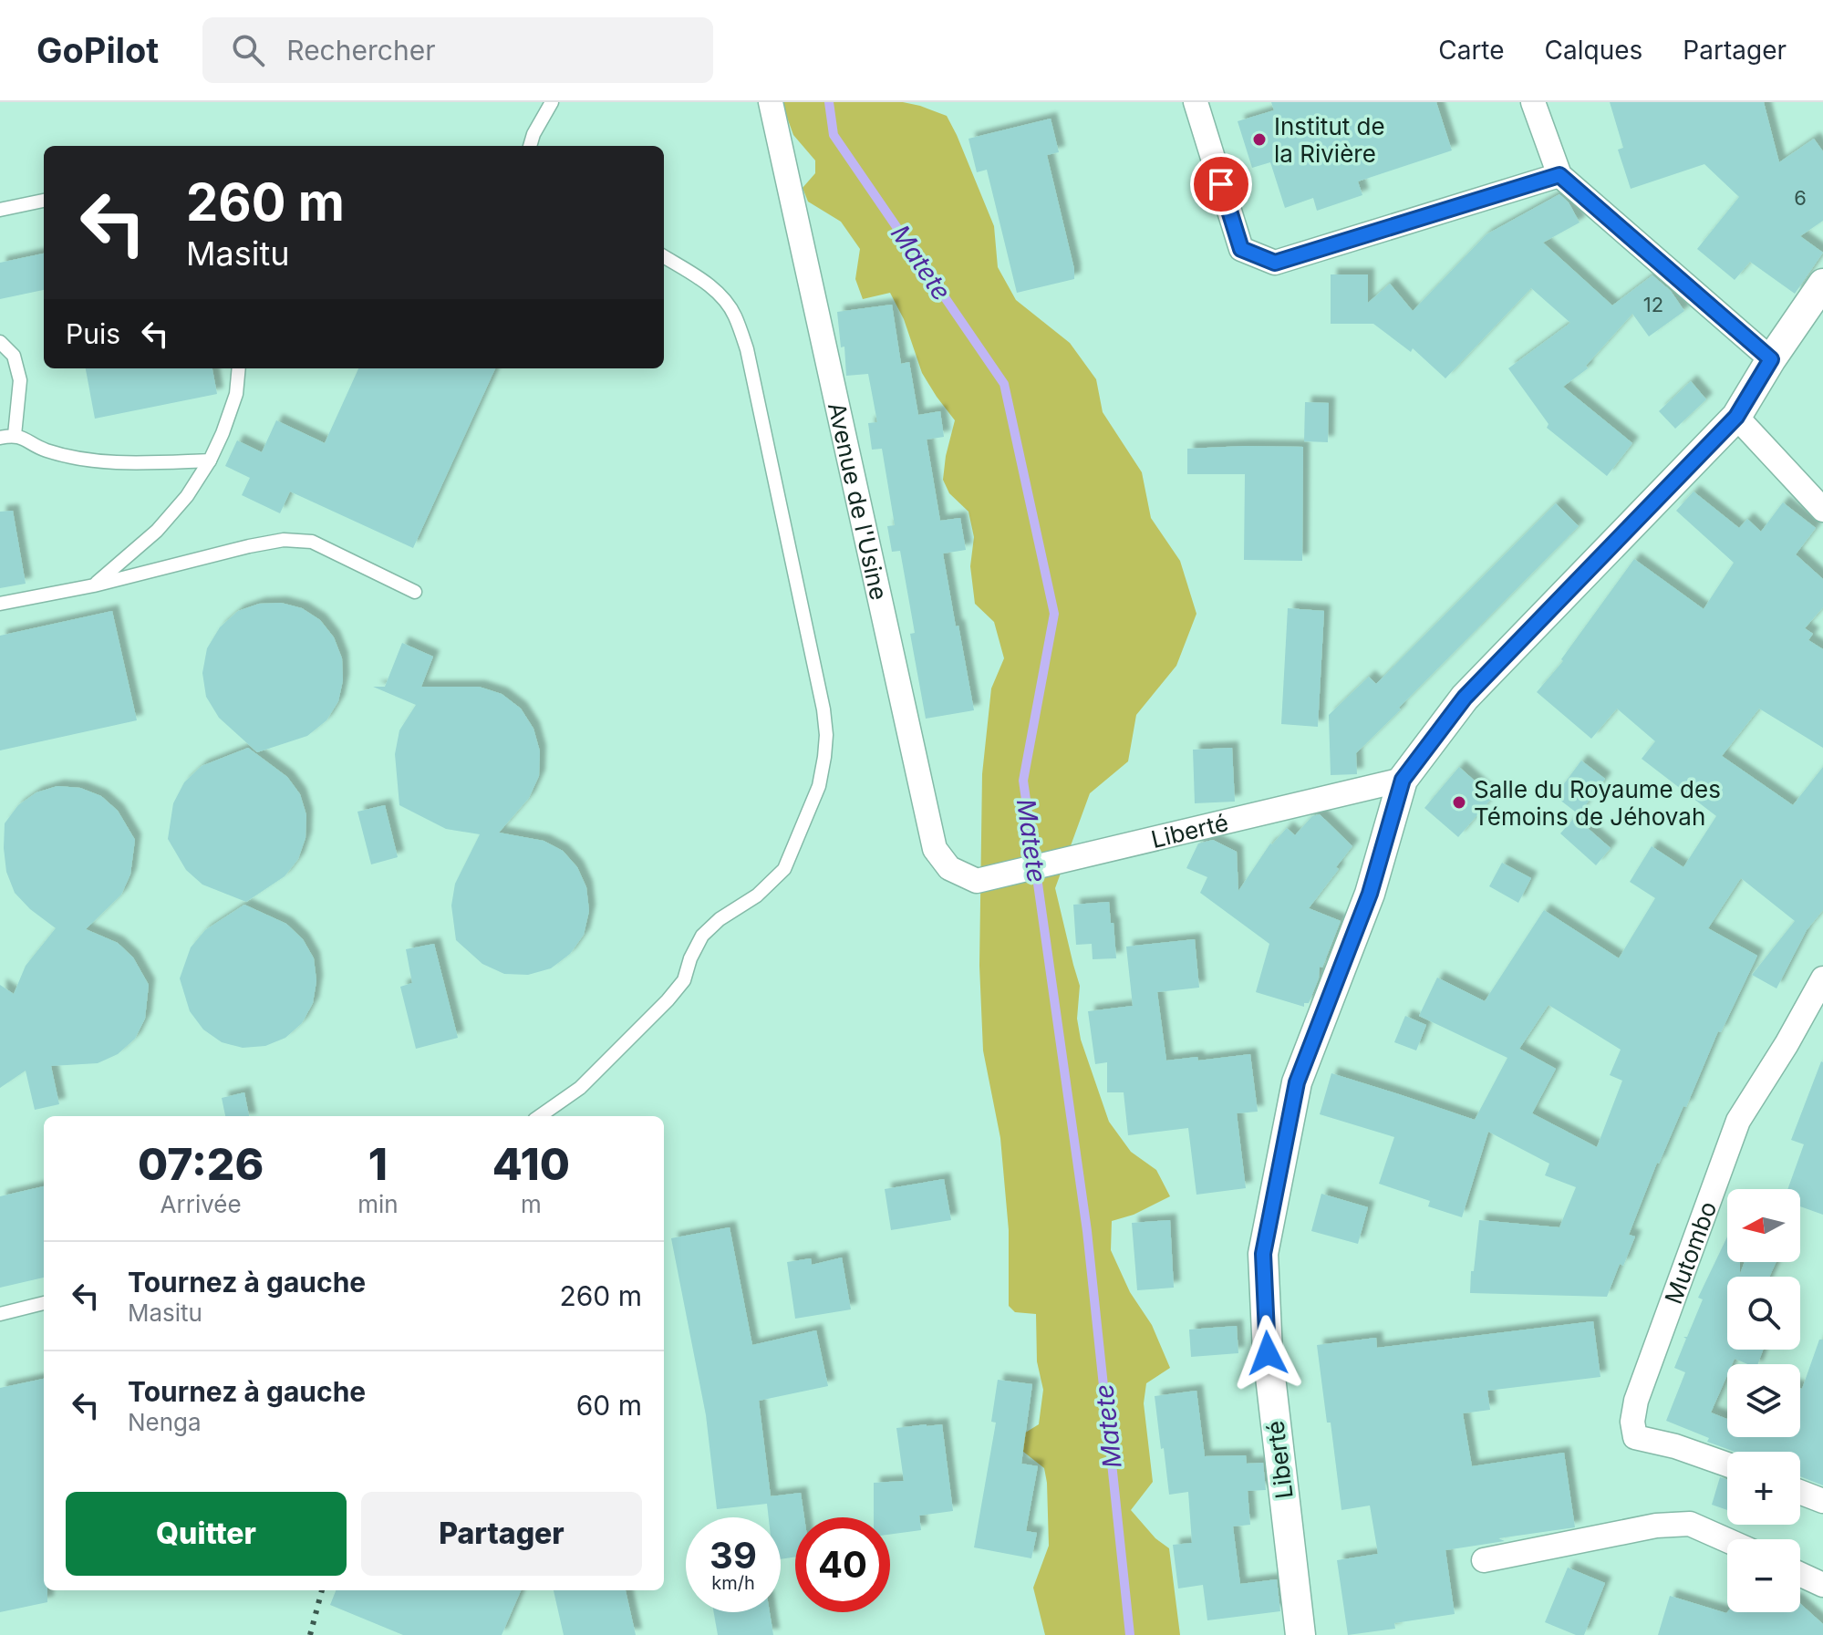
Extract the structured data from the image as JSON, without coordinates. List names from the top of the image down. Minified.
{"streets":{"street":["Avenue de l'Usine","Liberté","Mutombo"]},"crossings":[["Avenue de l'Usine","Liberté"]],"water":["Matete"],"places":["Institut de la Rivière","Salle du Royaume des Témoins de Jéhovah"],"house_numbers":["6","12"],"north":"left","page":{"header":"GoPilot","search":"Rechercher","nav":["Carte","Calques","Partager"],"turn":["260 m","Masitu"],"then":"Puis","eta":["07:26","Arrivée","1","min","410","m"],"map_buttons":["+","−"],"list":[{"name":"Tournez à gauche","note":"Masitu","value":"260 m"},{"name":"Tournez à gauche","note":"Nenga","value":"60 m"}],"buttons":["Quitter","Partager"],"speed":"39 km/h","limit":"40"}}
